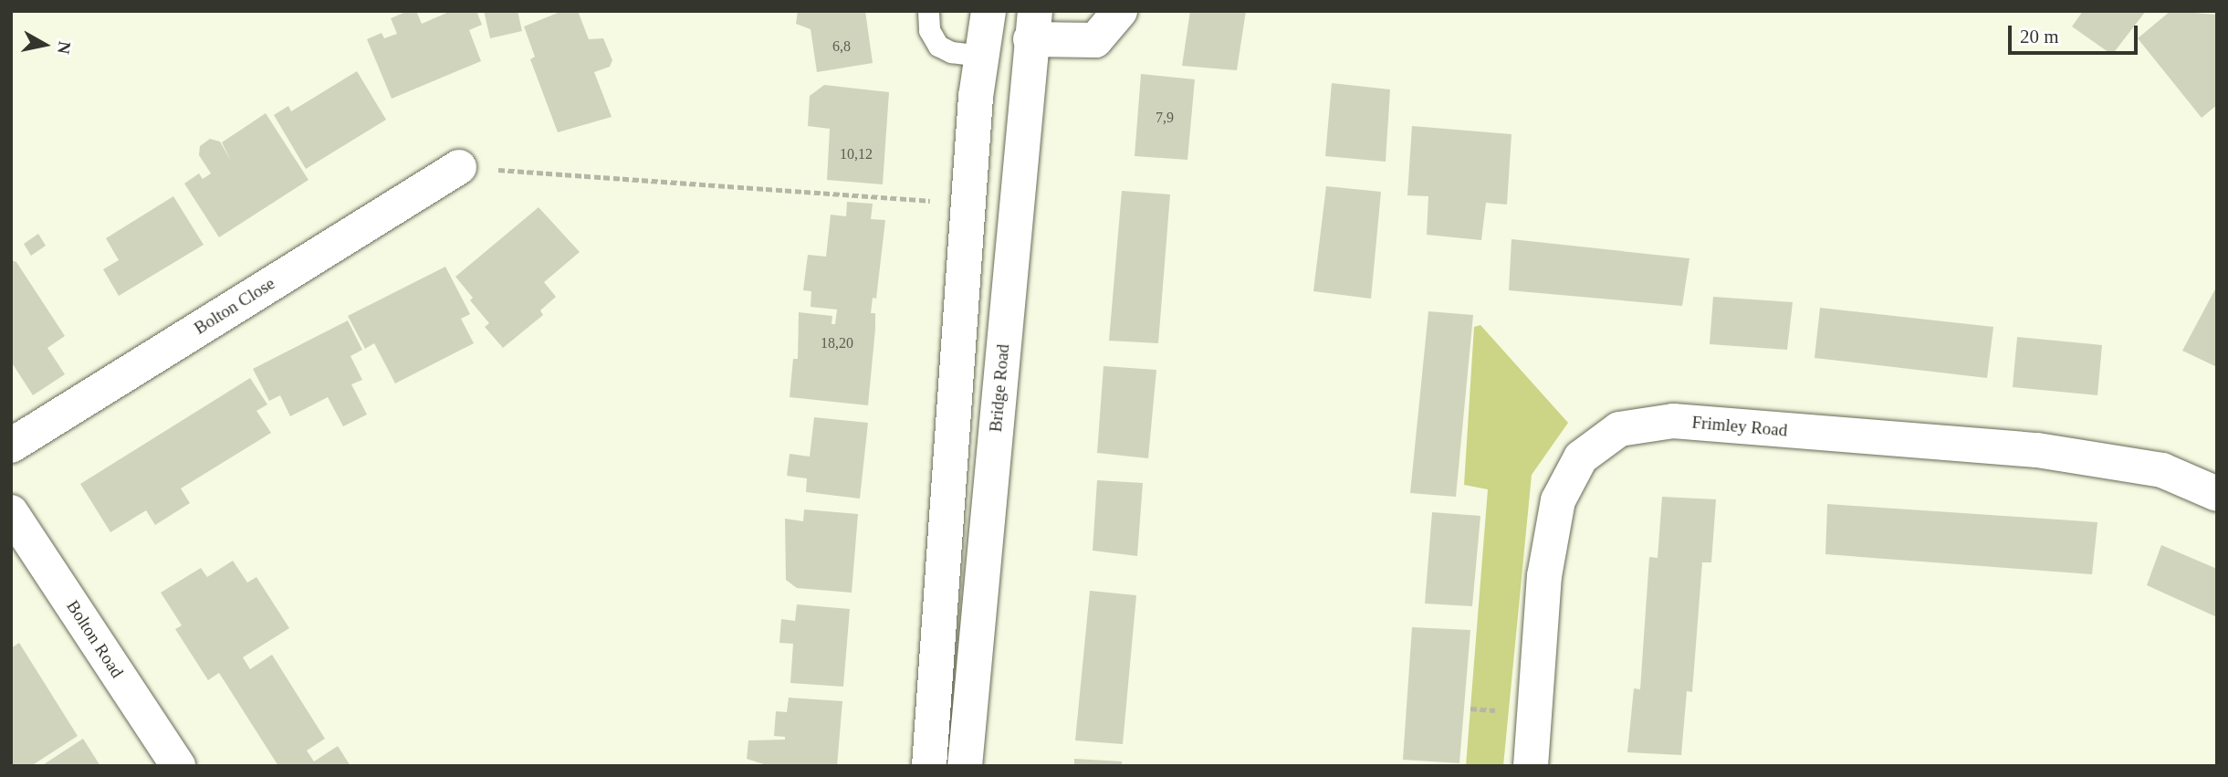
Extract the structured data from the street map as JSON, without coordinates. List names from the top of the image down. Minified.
{"streets":{"street":["Bolton Close","Bridge Road","Frimley Road","Bolton Road"]},"house_numbers":["6,8","7,9","10,12","18,20"],"scale_bar":"20 m","north":"right"}
